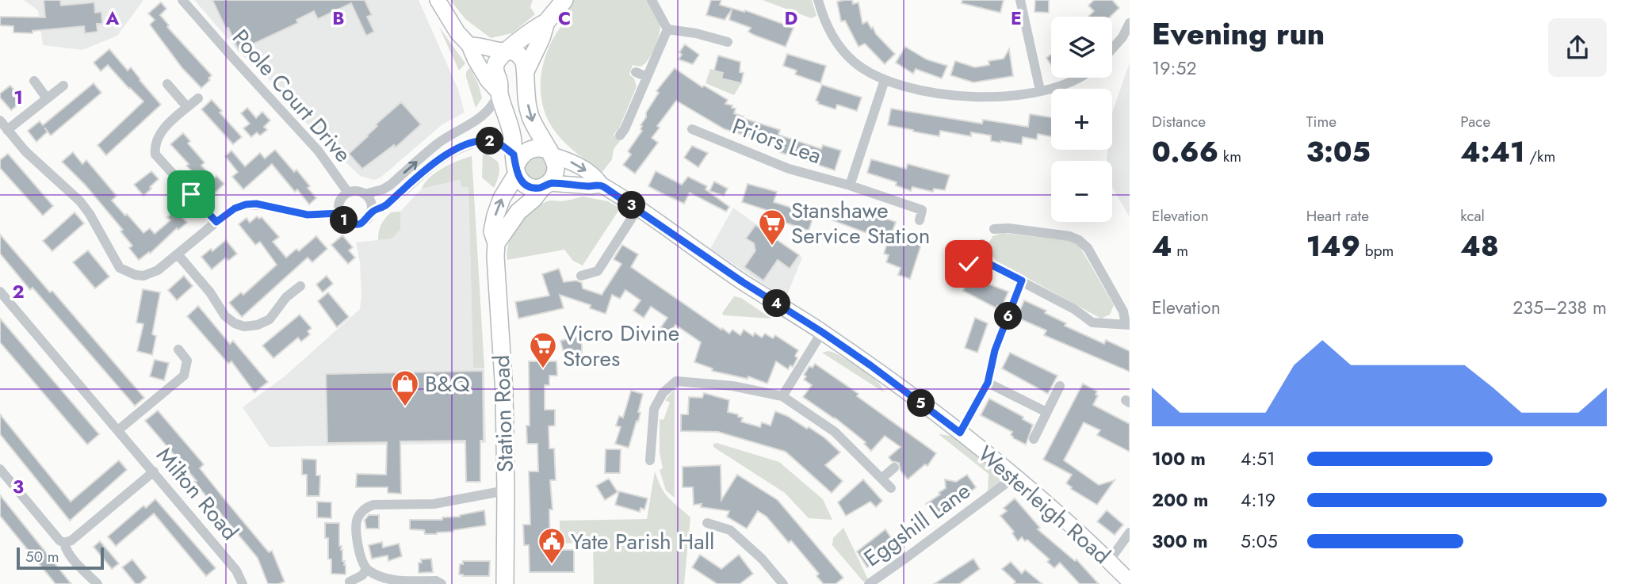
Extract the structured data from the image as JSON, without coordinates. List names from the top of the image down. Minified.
{"streets":{"main road":["Station Road"],"street":["Poole Court Drive","Priors Lea","Milton Road","Westerleigh Road","Eggshill Lane"]},"crossings":[["Station Road","Westerleigh Road"],["Westerleigh Road","Eggshill Lane"]],"places":{"supermarket":["Stanshawe Service Station","Vicro Divine Stores"],"shop":["B&Q"],"public building":["Yate Parish Hall"]},"scale_bar":"50 m","page":{"heading":["Evening run","19:52"],"map_buttons":["+","−"],"stats":[["Distance","0.66 km"],["Time","3:05"],["Pace","4:41 /km"],["Elevation","4 m"],["Heart rate","149 bpm"],["kcal","48"]],"pins":["2","3","1","4","6","5"],"chart":["Elevation","235–238 m"],"list":[{"name":"100 m","note":"4:51"},{"name":"200 m","note":"4:19"},{"name":"300 m","note":"5:05"}],"scale":"50 m"},"grid":{"columns":["A","B","C","D","E"],"rows":["1","2","3"]}}
